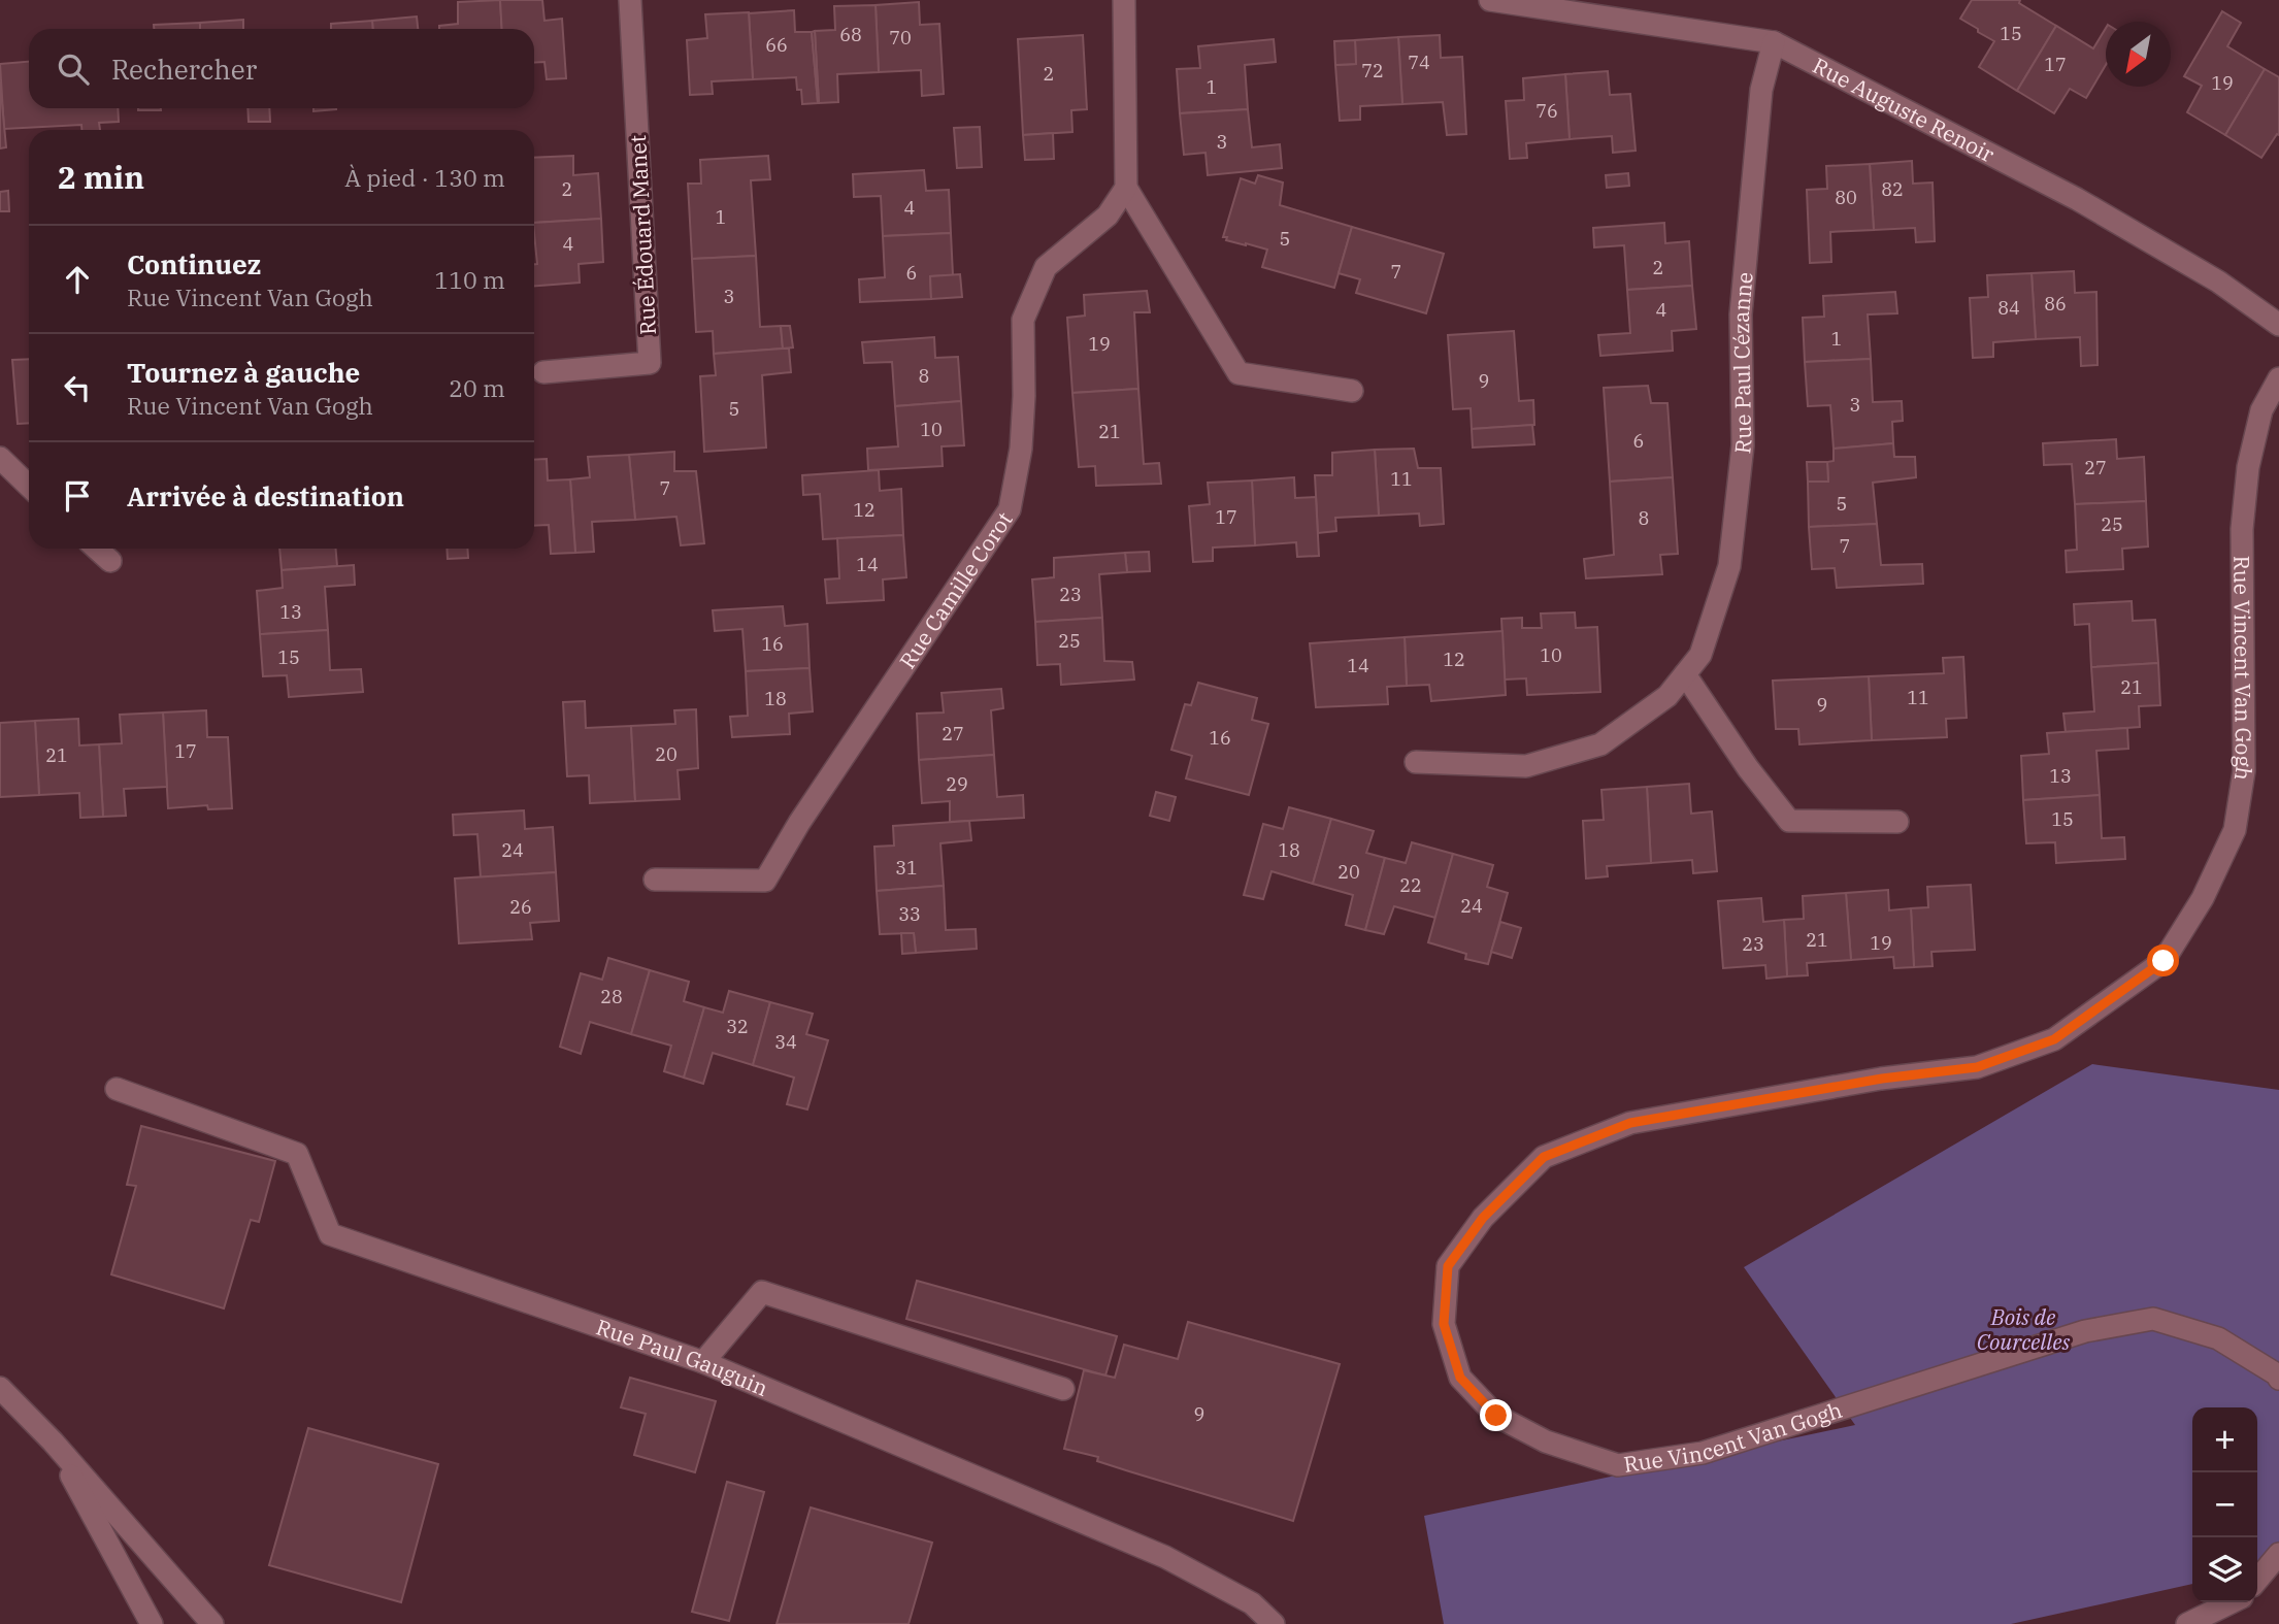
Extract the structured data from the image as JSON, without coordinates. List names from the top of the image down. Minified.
{"streets":{"street":["Rue Auguste Renoir","Rue Édouard Manet","Rue Paul Cézanne","Rue Camille Corot","Rue Vincent Van Gogh","Rue Paul Gauguin"]},"crossings":[["Rue Auguste Renoir","Rue Paul Cézanne"]],"parks":["Bois de Courcelles"],"house_numbers":["15","68","70","66","74","17","72","2","19","1","76","3","2","82","80","4","1","5","4","2","7","6","3","86","84","4","1","19","8","9","3","5","10","21","6","27","11","7","5","12","17","8","25","7","14","23","13","25","16","10","15","12","14","21","11","18","9","27","16","17","20","21","13","29","15","24","18","31","20","22","24","26","33","21","19","23","28","32","34","9"],"north":"bottom left","page":{"search":"Rechercher","heading":["2 min","À pied · 130 m"],"list":[["Continuez","Rue Vincent Van Gogh","110 m"],["Tournez à gauche","Rue Vincent Van Gogh","20 m"],"Arrivée à destination"],"map_buttons":["+","−"]}}
